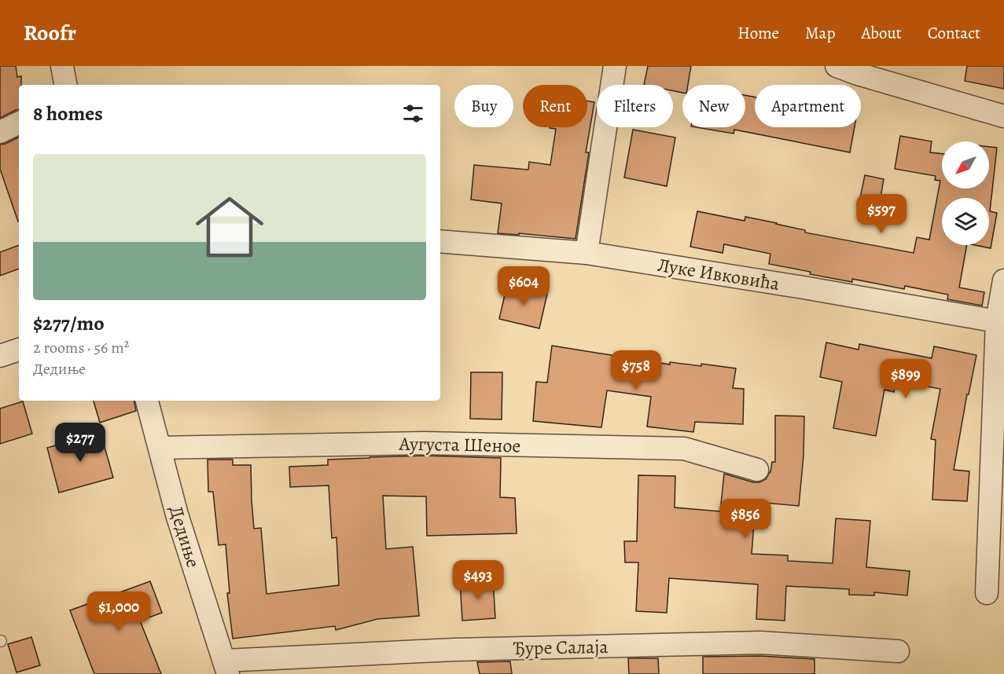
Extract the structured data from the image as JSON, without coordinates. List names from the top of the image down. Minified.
{"streets":{"street":["Луке Ивковића","Аугуста Шеное","Дедиње","Ђуре Салаја"]},"crossings":[["Аугуста Шеное","Дедиње"],["Дедиње","Ђуре Салаја"]],"north":"bottom left","page":{"header":"Roofr","nav":["Home","Map","About","Contact"],"chip":["Buy","Rent","Filters","New","Apartment"],"heading":"8 homes","list":[{"name":"$277/mo","note":"2 rooms · 56 m² · Дедиње"}],"price":["$597","$604","$758","$899","$277","$856","$493","$1,000"]}}
